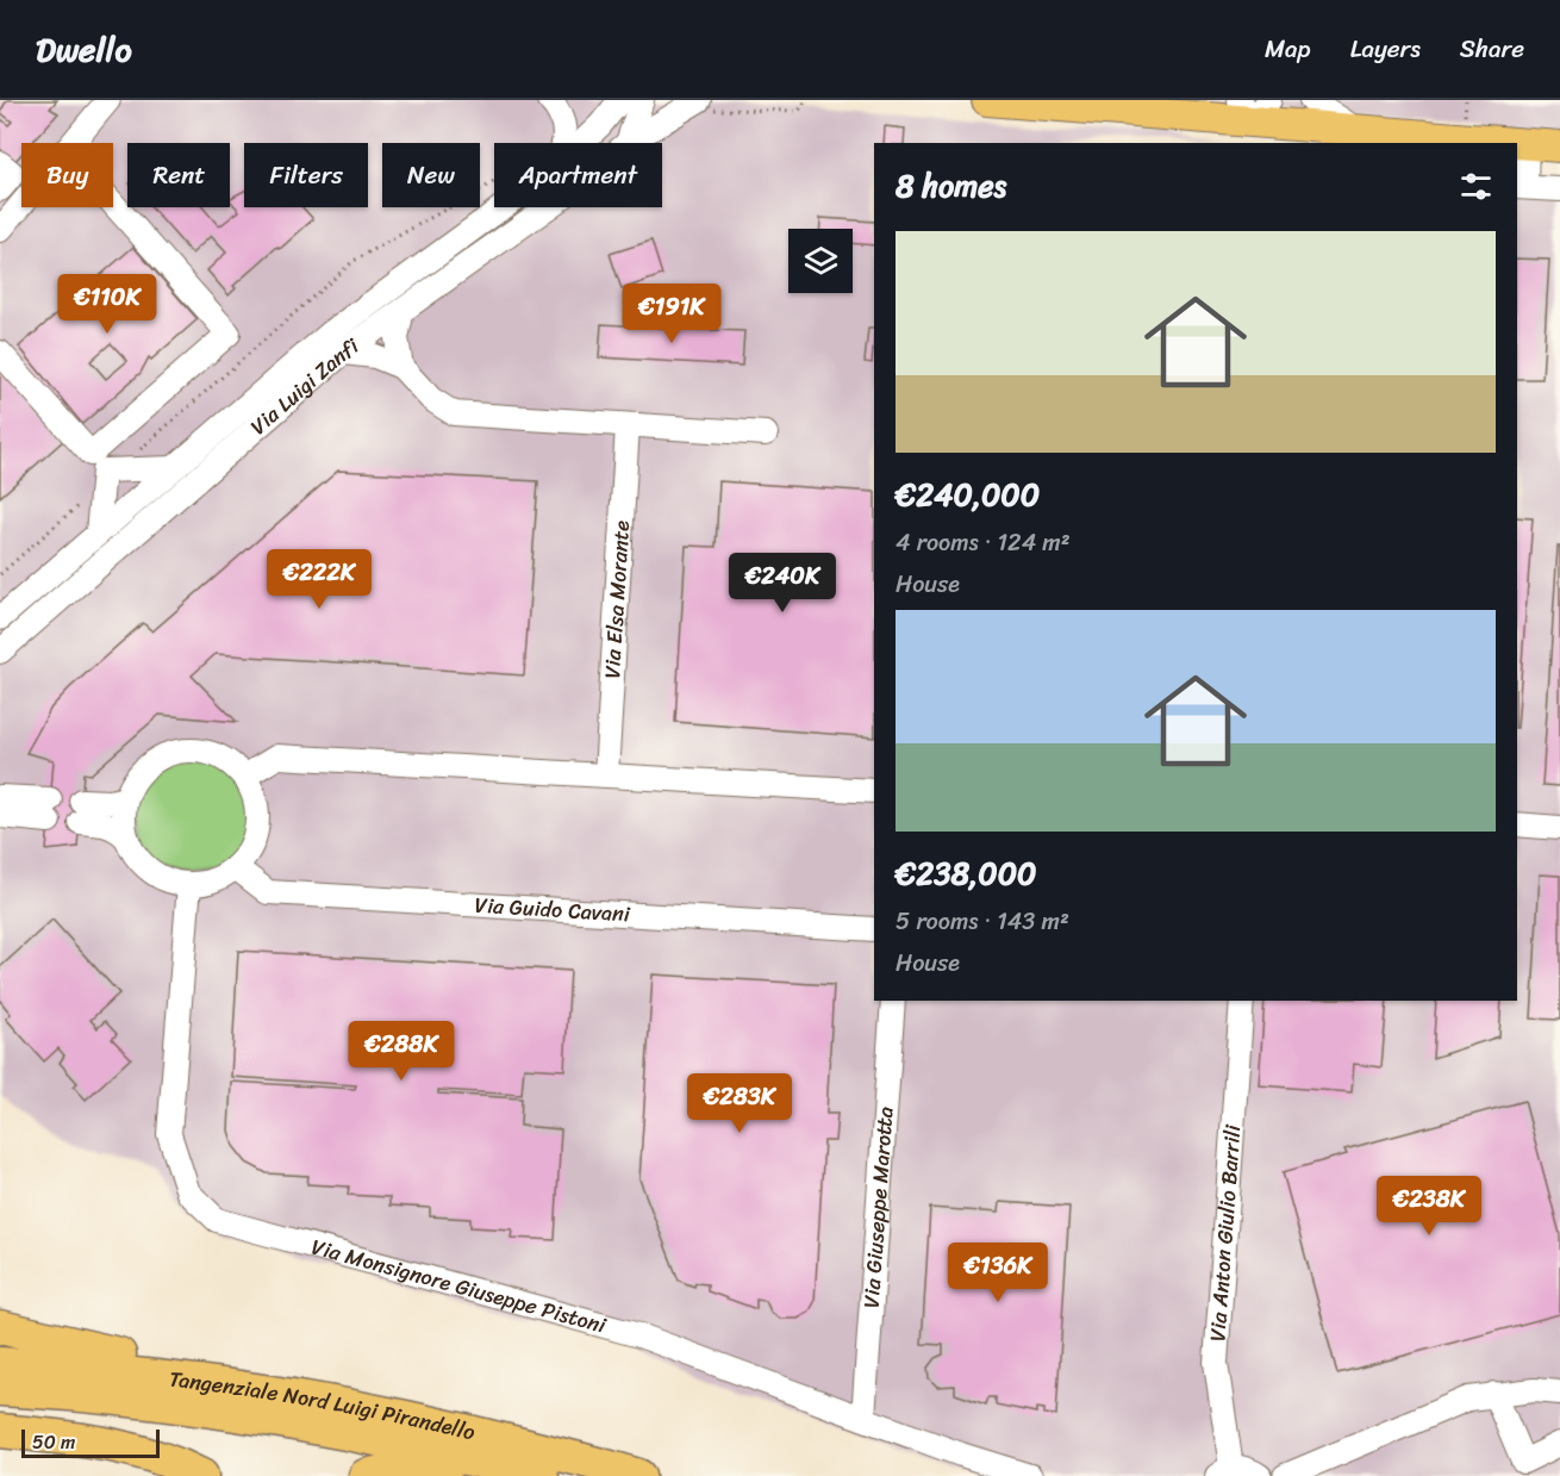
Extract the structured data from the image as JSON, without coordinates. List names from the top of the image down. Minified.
{"streets":{"highway":["Tangenziale Nord Luigi Pirandello"],"street":["Via Luigi Zanfi","Via Elsa Morante","Via Guido Cavani","Via Giuseppe Marotta","Via Anton Giulio Barrili","Via Monsignore Giuseppe Pistoni"]},"crossings":[["Via Guido Cavani","Via Monsignore Giuseppe Pistoni"],["Via Giuseppe Marotta","Via Monsignore Giuseppe Pistoni"]],"scale_bar":"50 m","page":{"header":"Dwello","nav":["Map","Layers","Share"],"chip":["Buy","Rent","Filters","New","Apartment"],"heading":"8 homes","list":[{"name":"€240,000","note":"4 rooms · 124 m² · House"},{"name":"€238,000","note":"5 rooms · 143 m² · House"}],"price":["€110K","€191K","€222K","€240K","€288K","€283K","€238K","€136K"],"scale":"50 m"}}
